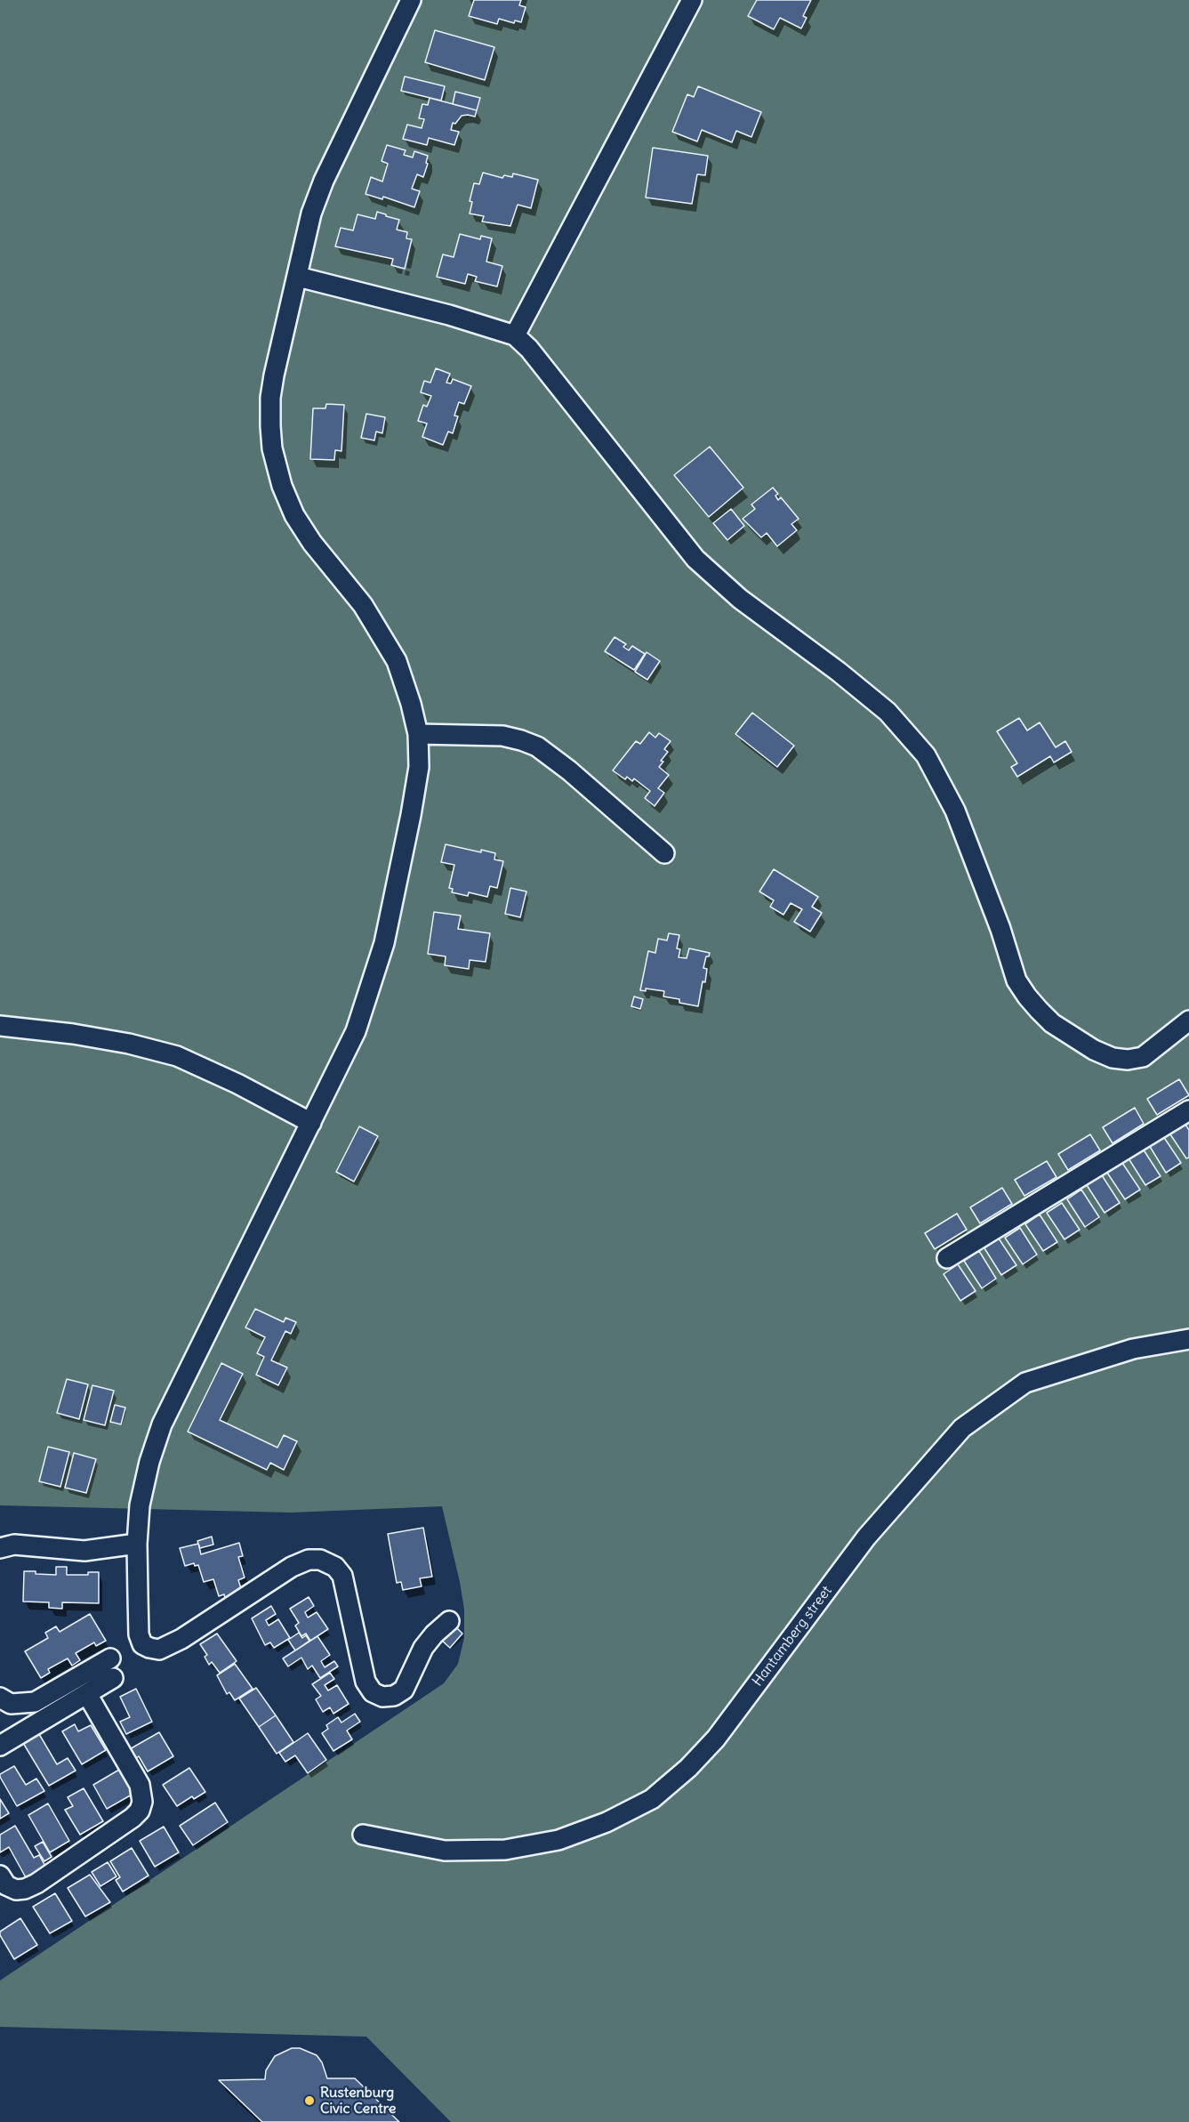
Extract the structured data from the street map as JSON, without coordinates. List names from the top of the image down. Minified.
{"streets":{"street":["Hantamberg street"]},"places":["Rustenburg Civic Centre"]}
